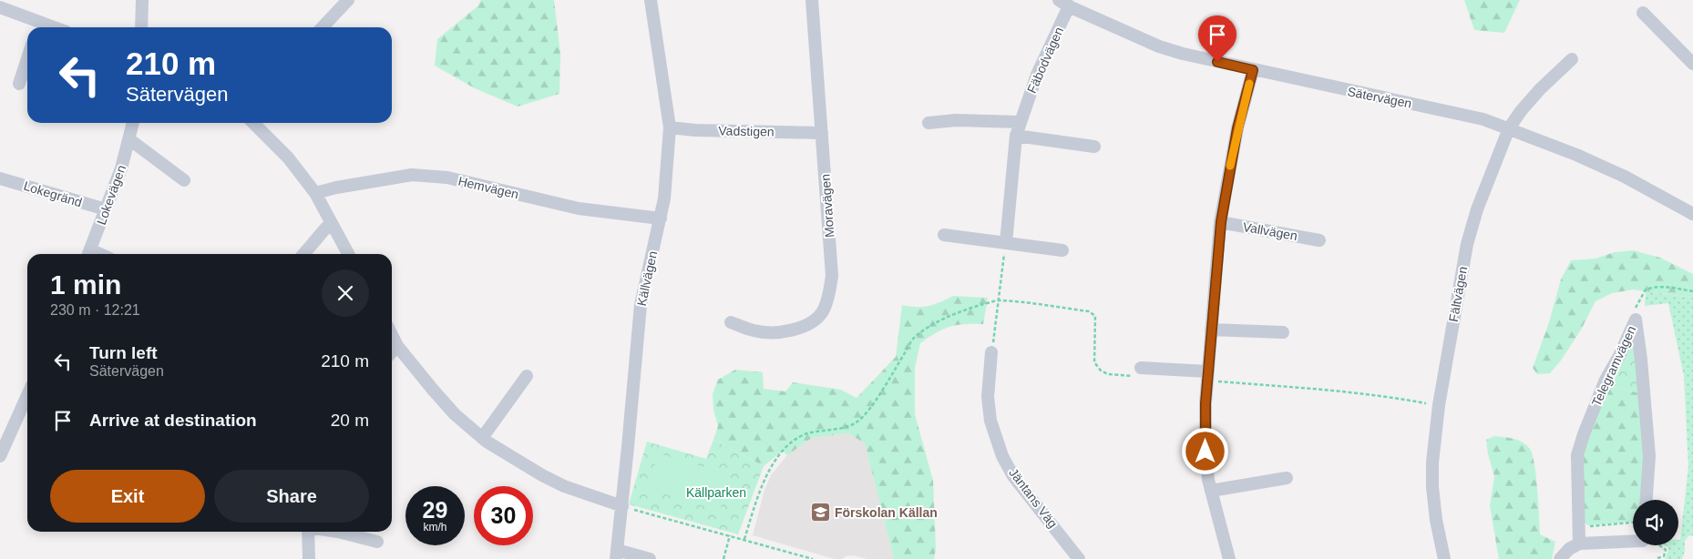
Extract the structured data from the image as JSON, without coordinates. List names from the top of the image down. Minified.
{"streets":{"street":["Fäbodvägen","Sätervägen","Vadstigen","Hemvägen","Lokegränd","Lokevägen","Moravägen","Vallvägen","Källvägen","Fältvägen","Telegramvägen","Jäntans Väg"]},"crossings":[["Fäbodvägen","Sätervägen"],["Sätervägen","Fältvägen"],["Vadstigen","Moravägen"],["Vadstigen","Källvägen"],["Hemvägen","Källvägen"],["Lokegränd","Lokevägen"]],"parks":["Källparken"],"places":{"school or university":["Förskolan Källan"]},"page":{"turn":["210 m","Sätervägen"],"heading":["1 min","230 m · 12:21"],"list":[{"name":"Turn left","note":"Sätervägen","value":"210 m"},{"name":"Arrive at destination","value":"20 m"}],"buttons":["Exit","Share"],"speed":"29 km/h","limit":"30"}}
